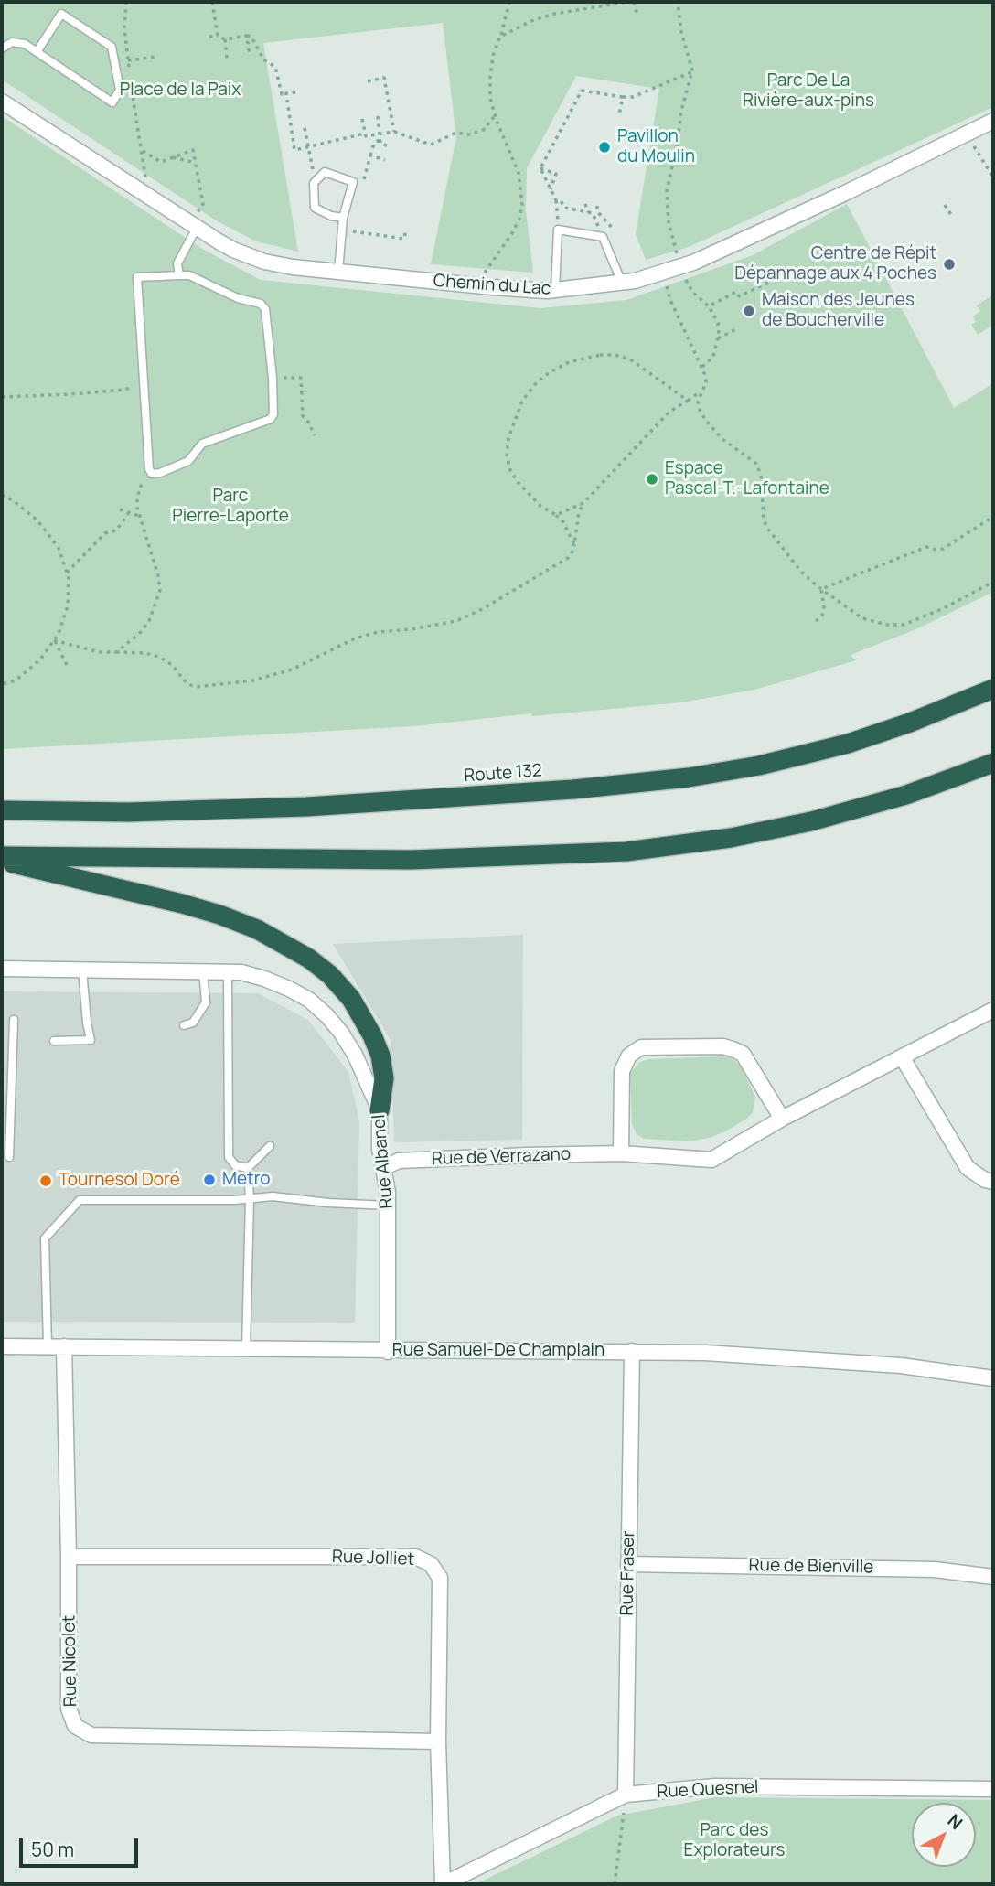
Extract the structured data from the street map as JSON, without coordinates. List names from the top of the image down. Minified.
{"streets":{"highway":["Route 132"],"street":["Chemin du Lac","Rue de Verrazano","Rue Albanel","Rue Samuel-De Champlain","Rue Jolliet","Rue de Bienville","Rue Fraser","Rue Nicolet","Rue Quesnel"]},"crossings":[["Rue de Verrazano","Rue Albanel"],["Rue Albanel","Rue Samuel-De Champlain"],["Rue Samuel-De Champlain","Rue Fraser"],["Rue Samuel-De Champlain","Rue Nicolet"],["Rue Jolliet","Rue Nicolet"],["Rue Jolliet","Rue Quesnel"],["Rue de Bienville","Rue Fraser"],["Rue Fraser","Rue Quesnel"]],"parks":["Parc De La Rivière-aux-pins","Place de la Paix","Parc Pierre-Laporte","Parc des Explorateurs"],"places":["Pavillon du Moulin","Centre de Répit Dépannage aux 4 Poches","Maison des Jeunes de Boucherville","Espace Pascal-T.-Lafontaine","Metro","Tournesol Doré"],"scale_bar":"50 m","north":"top right"}
